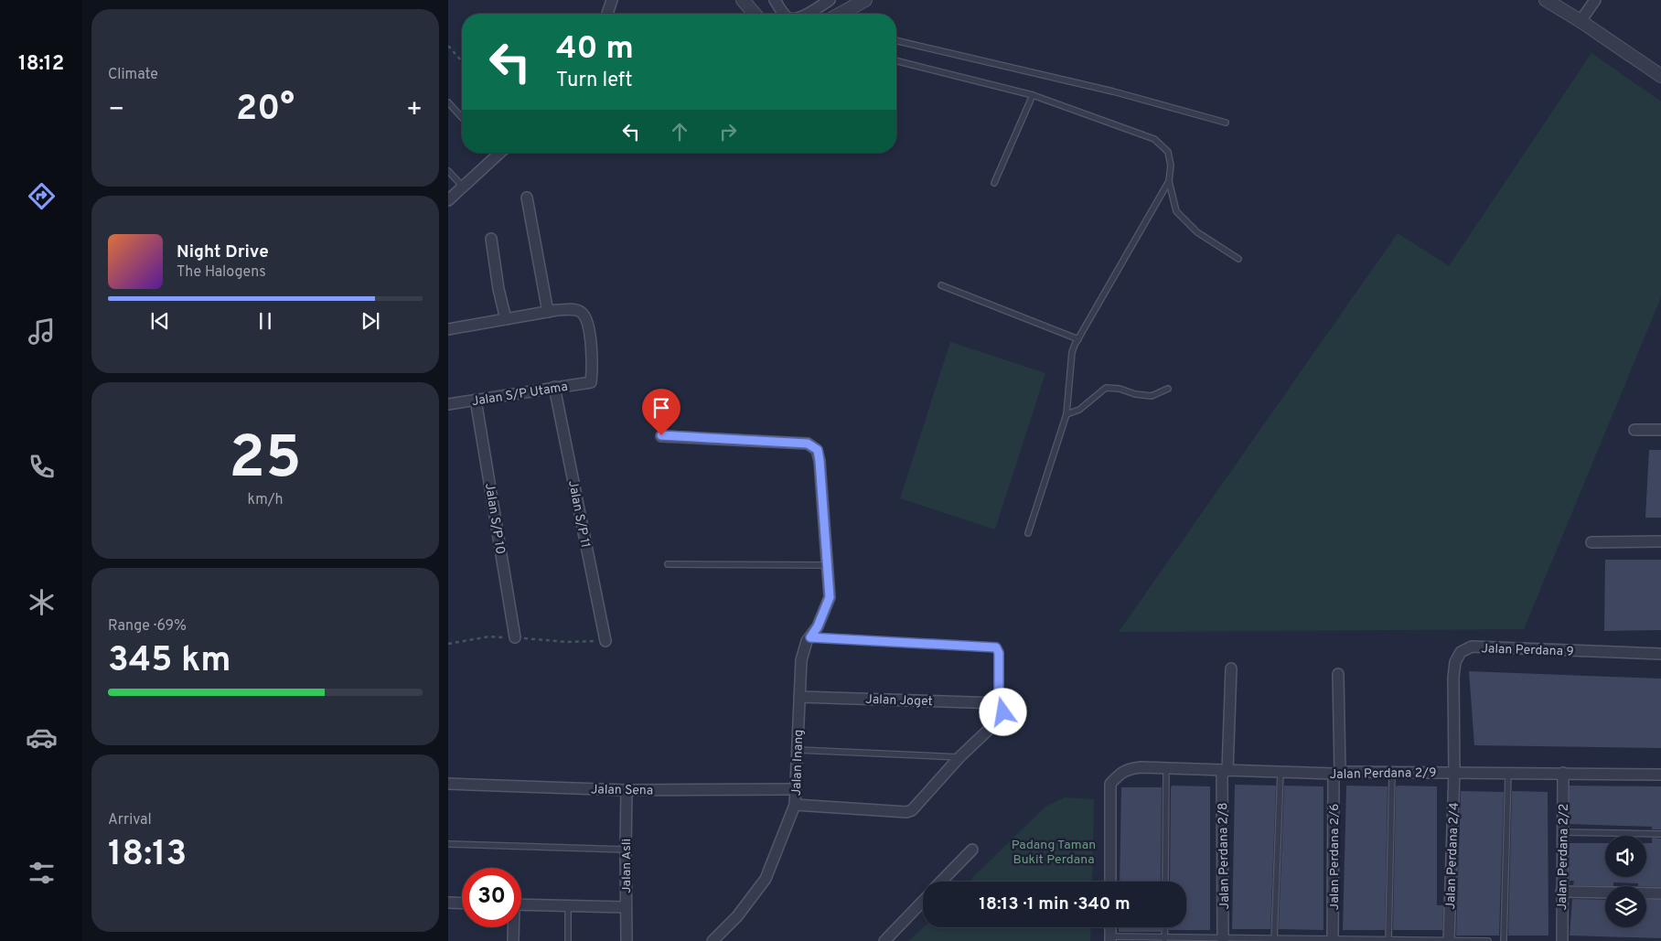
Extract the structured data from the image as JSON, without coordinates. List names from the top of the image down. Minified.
{"streets":{"street":["Jalan S/P Utama","Jalan S/P 11","Jalan S/P 10","Jalan Perdana 9","Jalan Joget","Jalan Inang","Jalan Perdana 2/9","Jalan Sena","Jalan Perdana 2/8","Jalan Perdana 2/4","Jalan Perdana 2/6","Jalan Perdana 2/2","Jalan Asli"]},"crossings":[["Jalan S/P Utama","Jalan S/P 11"],["Jalan S/P Utama","Jalan S/P 10"],["Jalan Perdana 9","Jalan Perdana 2/9"],["Jalan Perdana 9","Jalan Perdana 2/4"],["Jalan Joget","Jalan Inang"],["Jalan Inang","Jalan Sena"],["Jalan Perdana 2/9","Jalan Perdana 2/8"],["Jalan Perdana 2/9","Jalan Perdana 2/4"],["Jalan Perdana 2/9","Jalan Perdana 2/6"],["Jalan Perdana 2/9","Jalan Perdana 2/2"],["Jalan Sena","Jalan Asli"]],"parks":["Padang Taman Bukit Perdana"],"page":{"tabs":"18:12","tile":["Climate",["25","km/h"],["Range · 69%","345 km"],["Arrival","18:13"]],"turn":["40 m","Turn left"],"heat":["−","20°","+"],"song":["Night Drive","The Halogens"],"limit":"30","trip":"18:13 · 1 min · 340 m"}}
